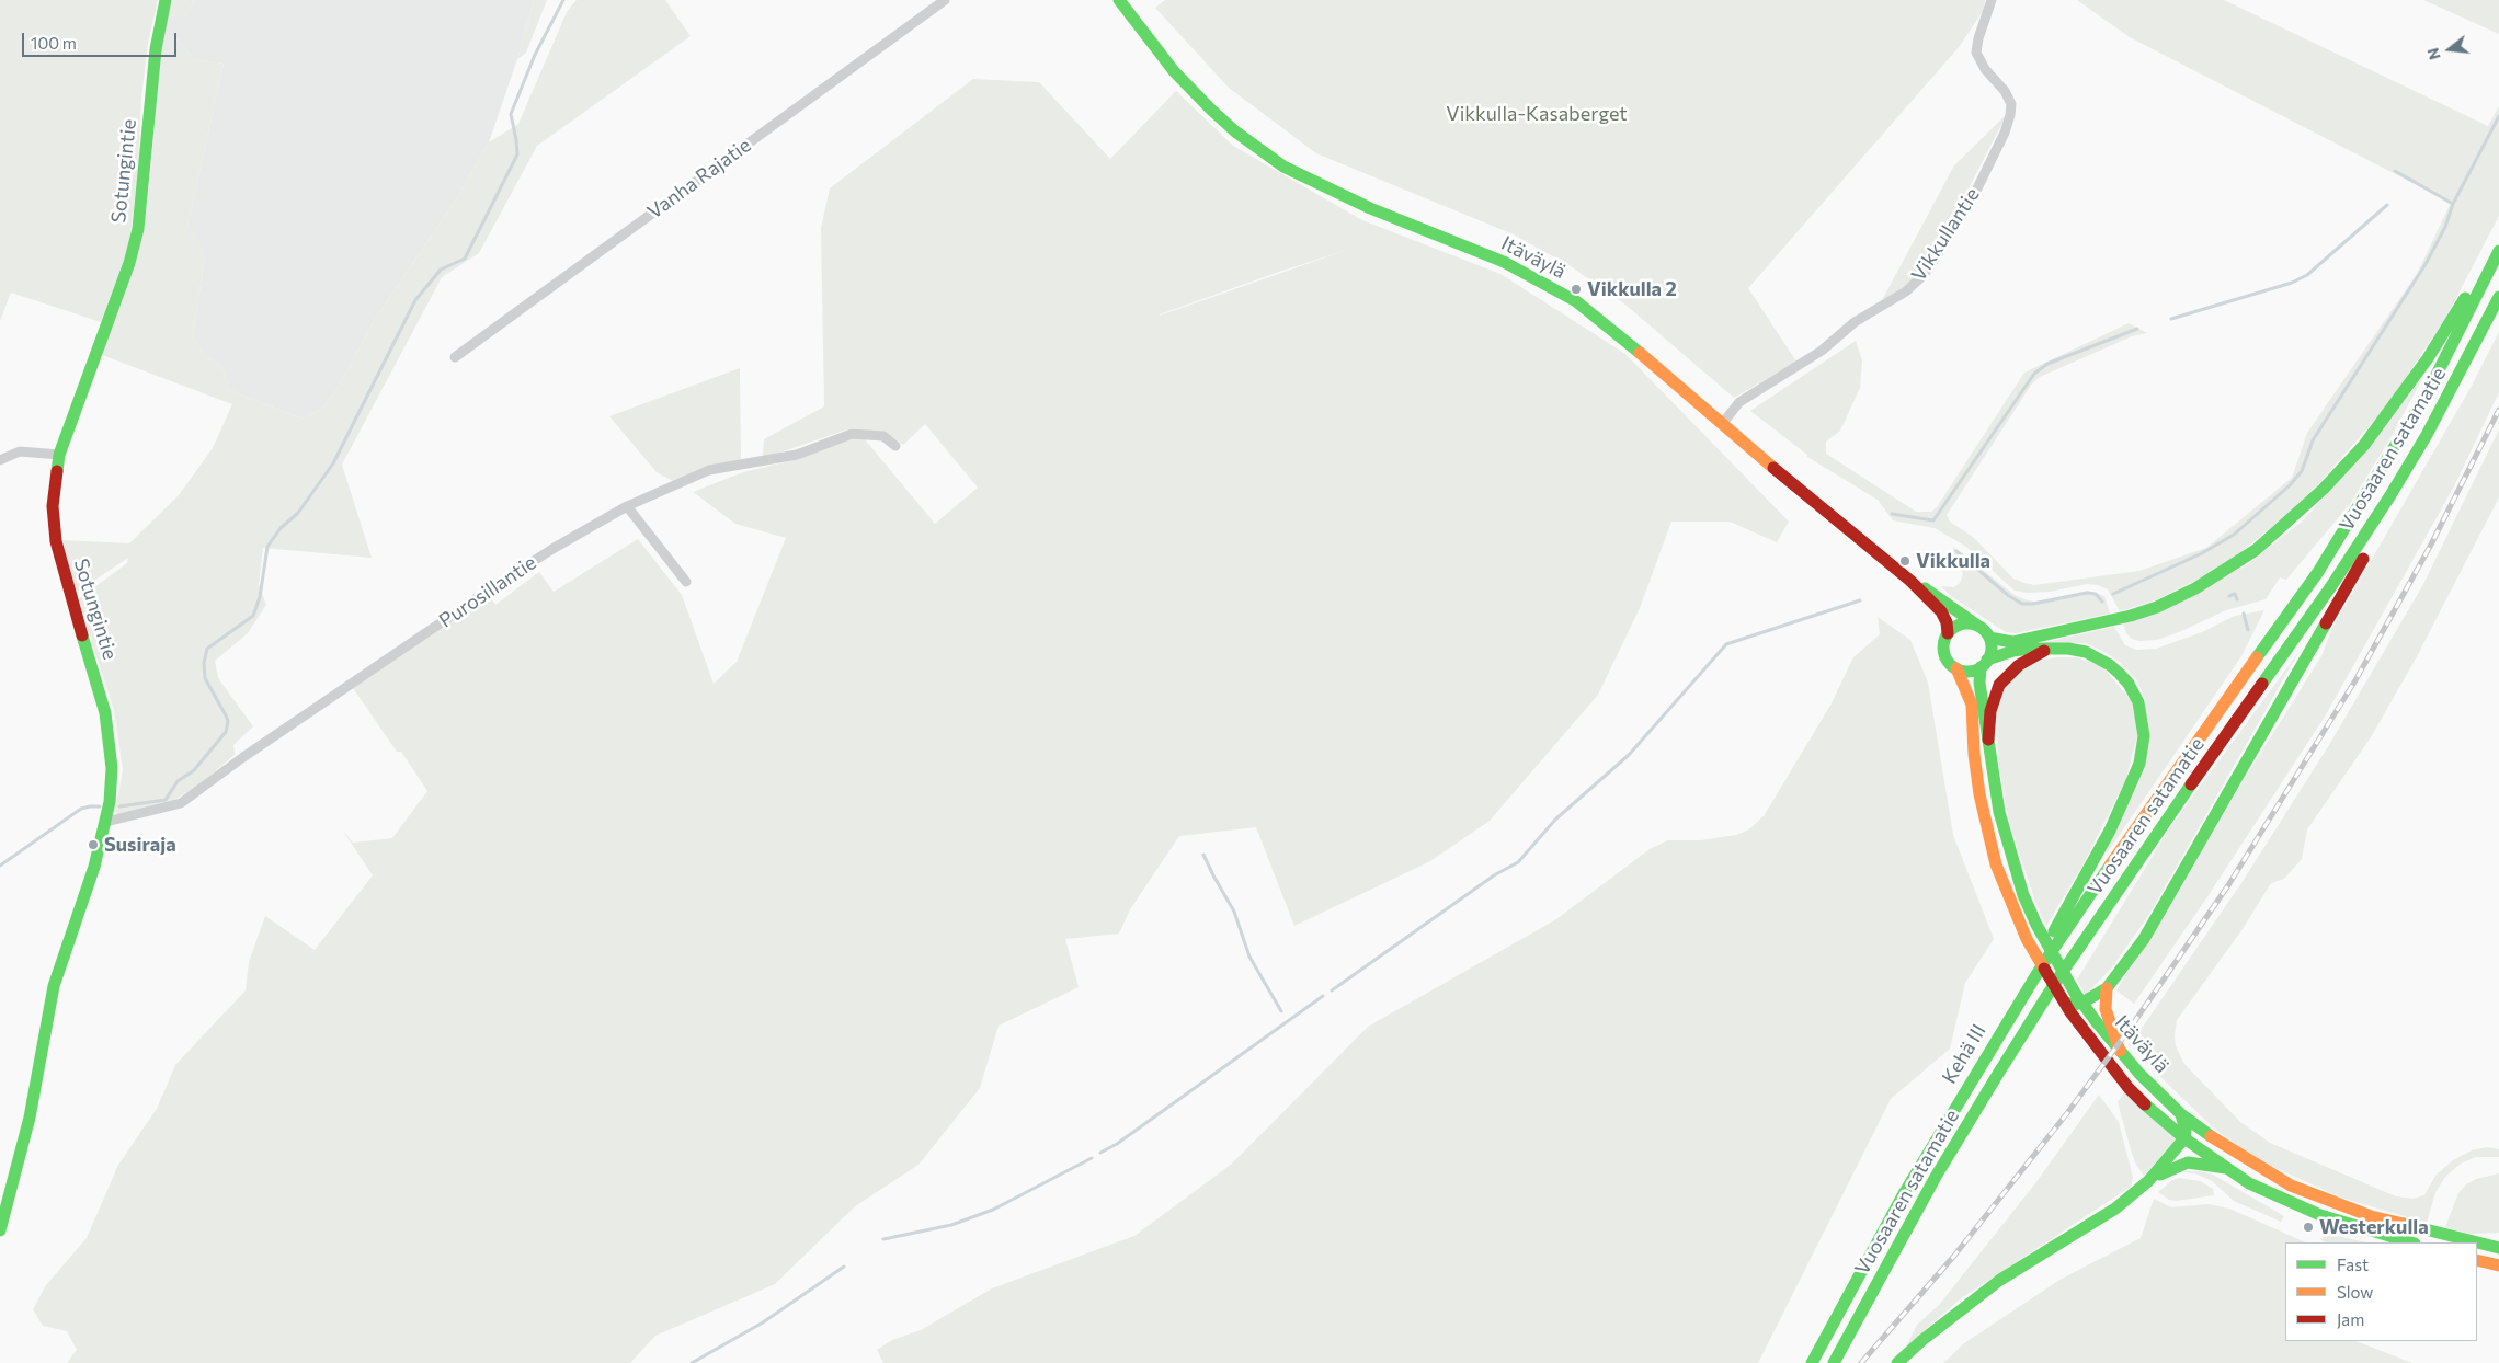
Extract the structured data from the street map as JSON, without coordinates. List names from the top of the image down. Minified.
{"streets":{"main road":["Sotungintie","Itäväylä","Vuosaaren satamatie","Kehä III"],"street":["Vanha Rajatie","Vikkullantie","Purosillantie"]},"crossings":[["Sotungintie","Purosillantie"],["Vikkullantie","Itäväylä"],["Vuosaaren satamatie","Kehä III"]],"parks":["Vikkulla-Kasaberget"],"places":["Vikkulla 2","Vikkulla","Susiraja","Westerkulla"],"legend":["Fast","Slow","Jam"],"scale_bar":"100 m","north":"left"}
